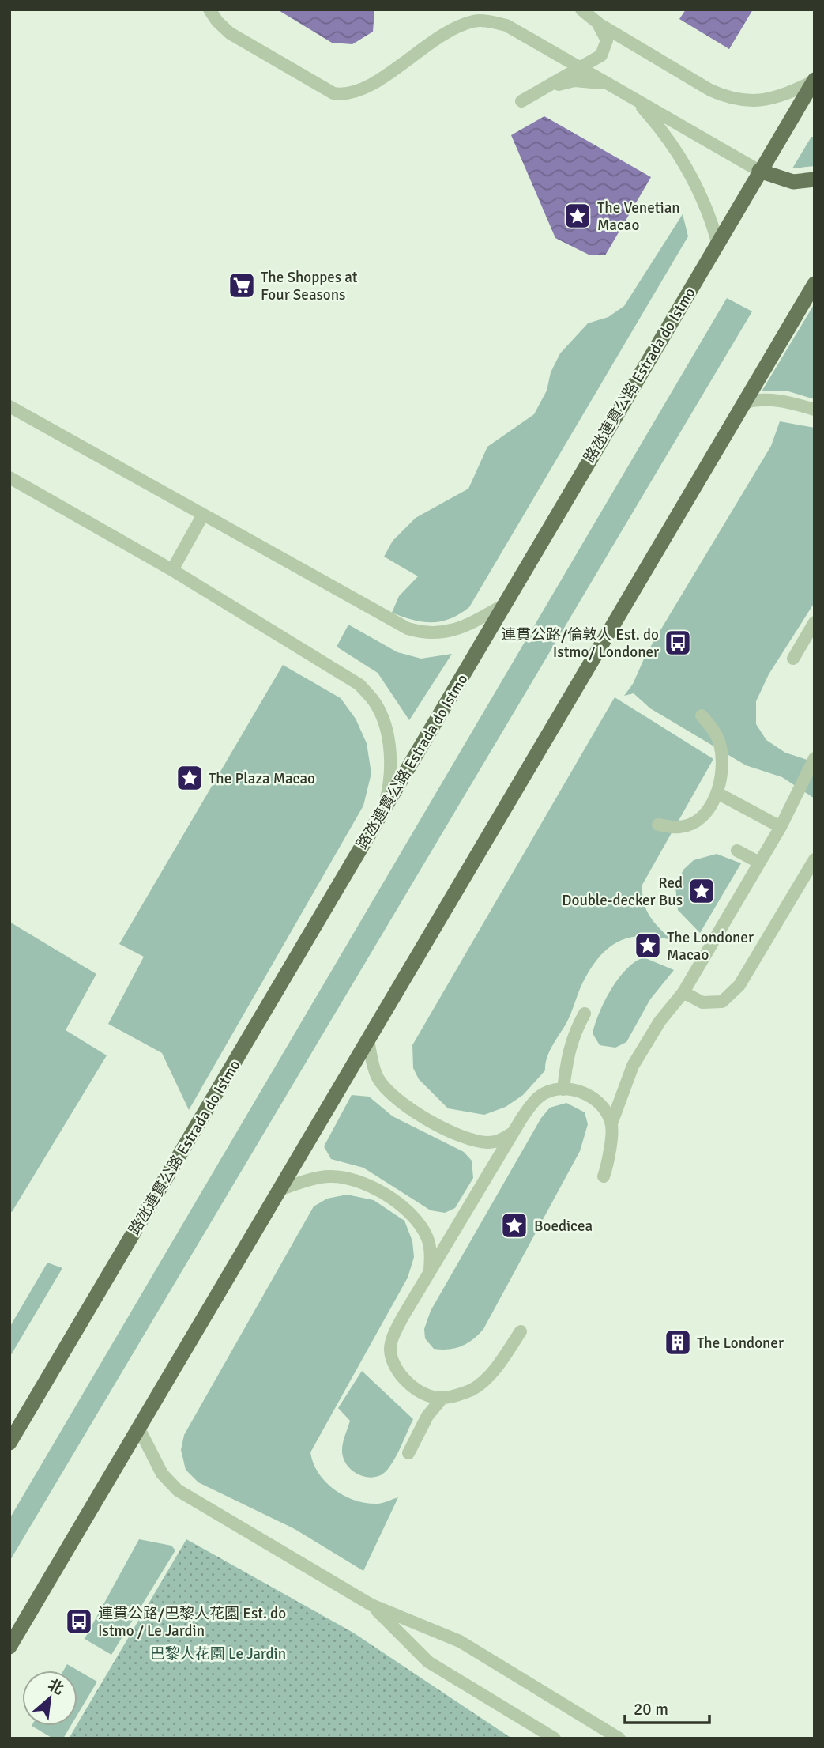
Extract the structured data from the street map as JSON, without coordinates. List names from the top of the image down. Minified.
{"streets":{"main road":["路氹連貫公路 Estrada do Istmo"]},"parks":["巴黎人花園 Le Jardin"],"places":{"place":["The Venetian Macao","The Plaza Macao","Red Double-decker Bus","The Londoner Macao","Boedicea"],"supermarket":["The Shoppes at Four Seasons"],"bus stop":["連貫公路/倫敦人 Est. do Istmo/ Londoner","連貫公路/巴黎人花園 Est. do Istmo / Le Jardin"],"building":["The Londoner"]},"scale_bar":"20 m","north":"top right"}
